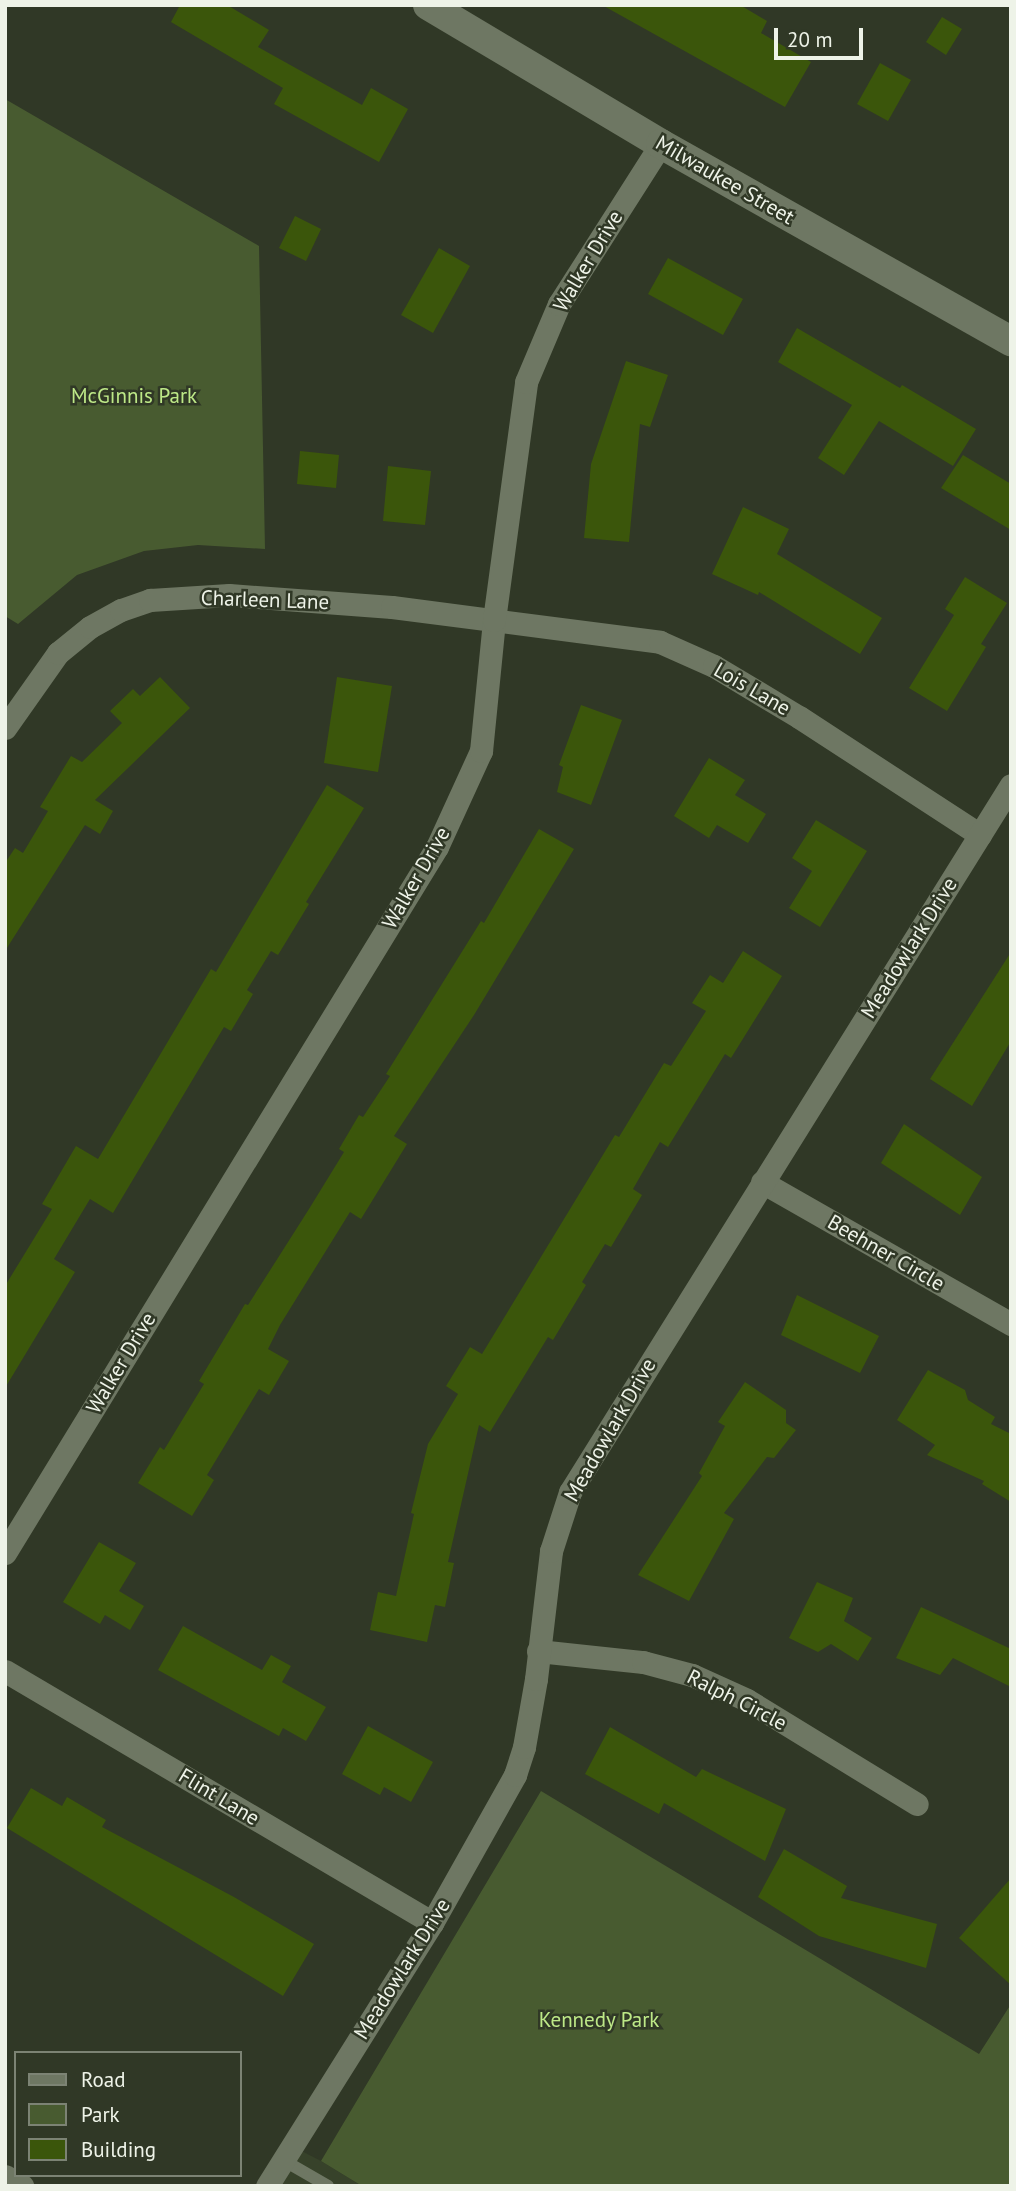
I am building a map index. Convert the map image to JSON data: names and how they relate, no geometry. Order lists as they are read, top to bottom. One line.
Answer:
{"streets":{"street":["Milwaukee Street","Walker Drive","Charleen Lane","Lois Lane","Meadowlark Drive","Beehner Circle","Ralph Circle","Flint Lane"]},"crossings":[["Milwaukee Street","Walker Drive"],["Walker Drive","Charleen Lane"],["Walker Drive","Lois Lane"],["Charleen Lane","Lois Lane"],["Lois Lane","Meadowlark Drive"],["Meadowlark Drive","Beehner Circle"],["Meadowlark Drive","Ralph Circle"],["Meadowlark Drive","Flint Lane"]],"parks":["McGinnis Park","Kennedy Park"],"legend":["Road","Park","Building"],"scale_bar":"20 m"}
